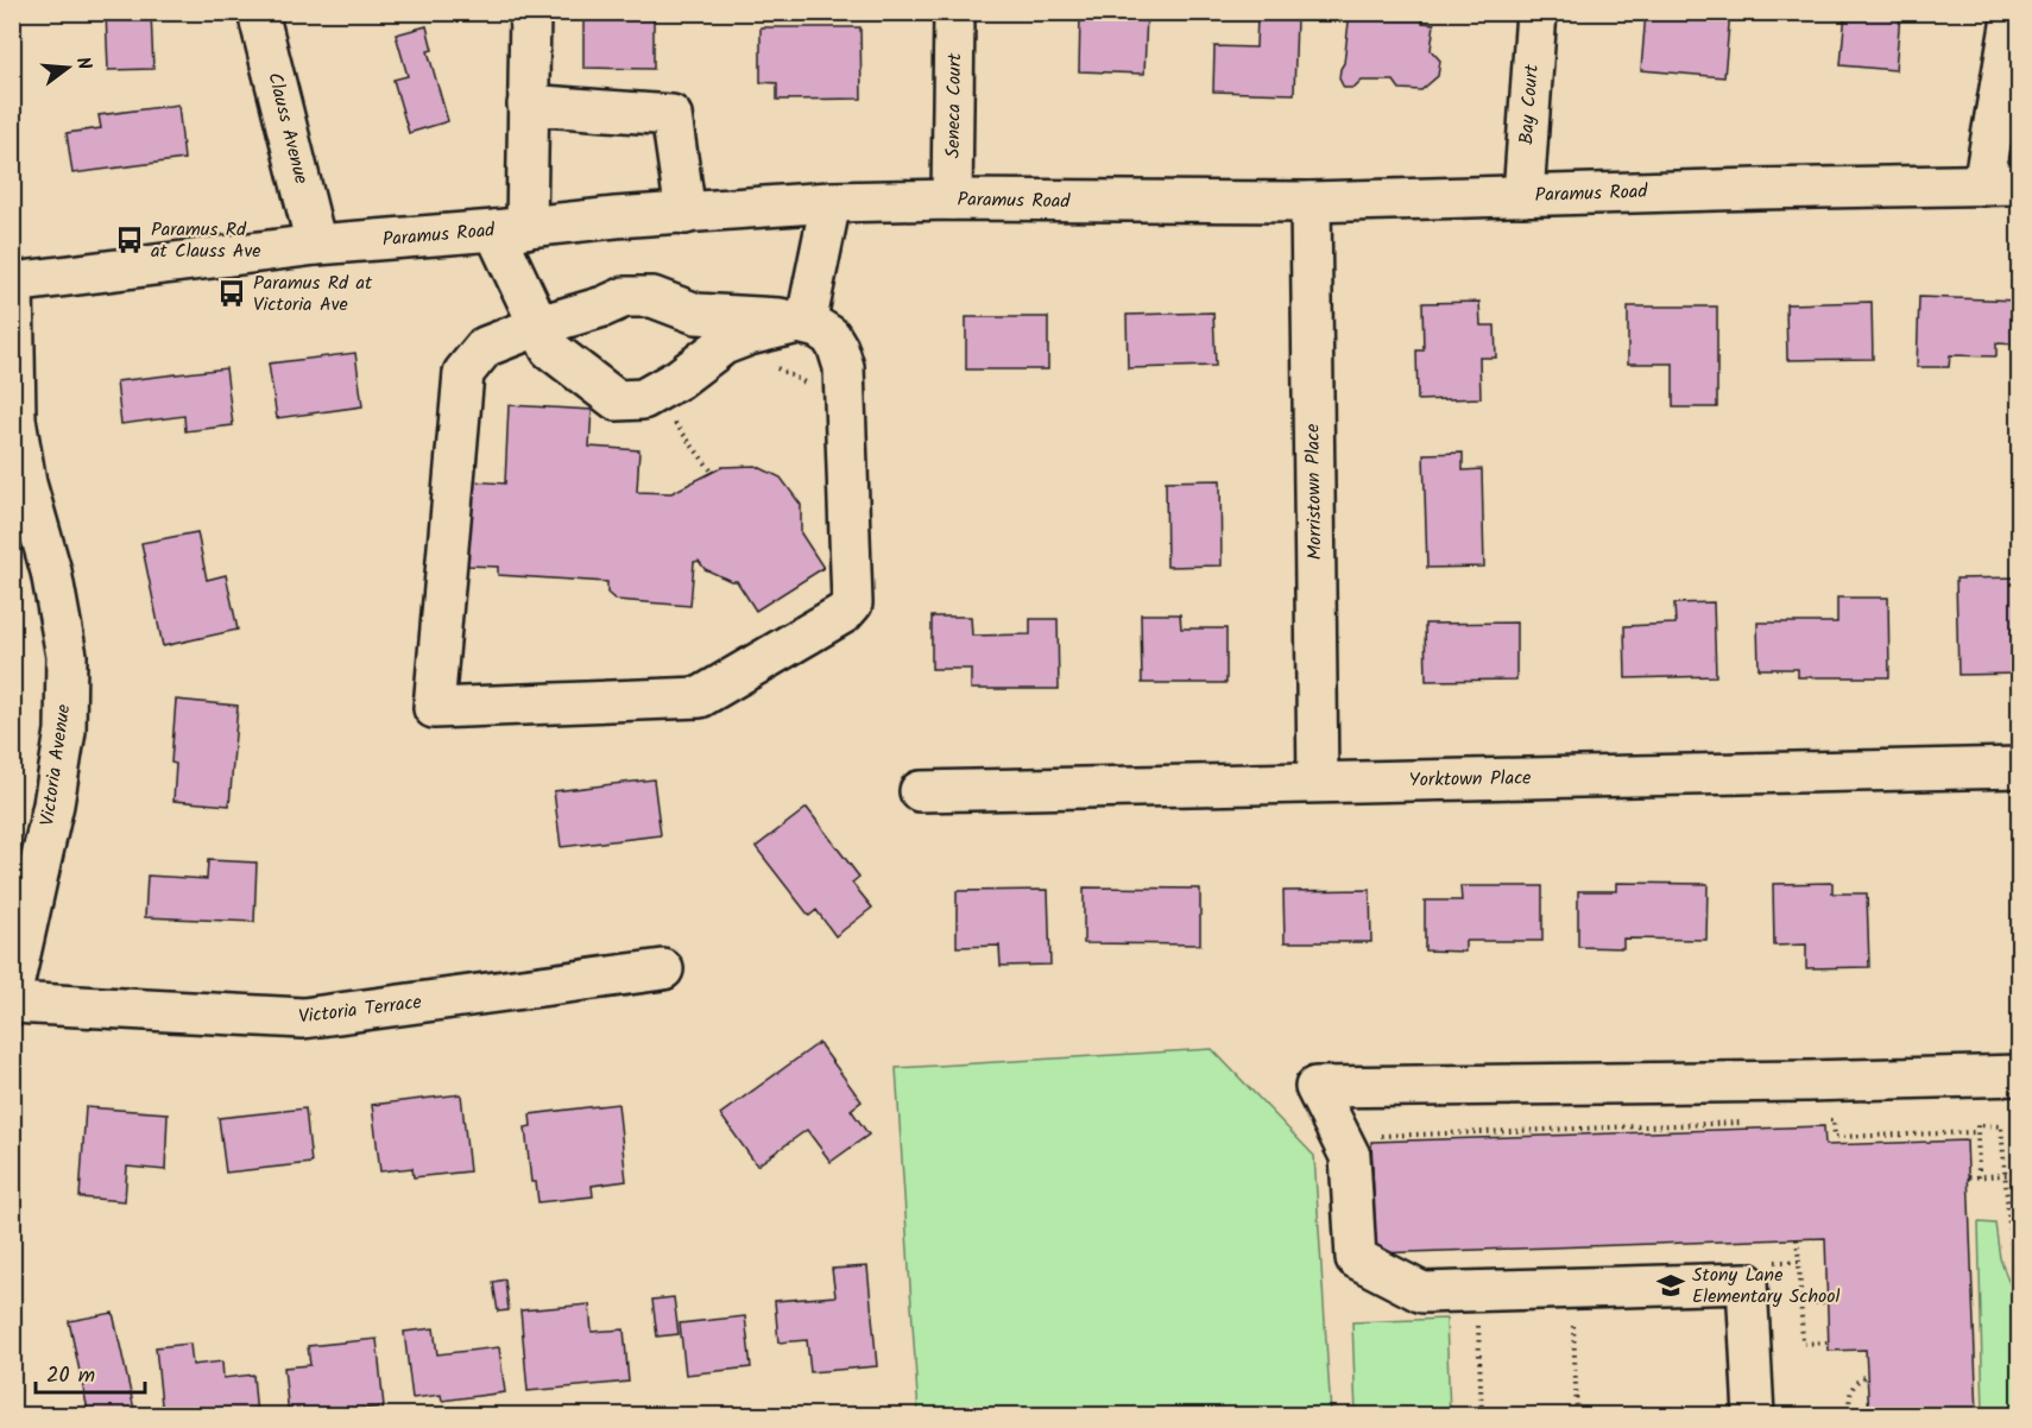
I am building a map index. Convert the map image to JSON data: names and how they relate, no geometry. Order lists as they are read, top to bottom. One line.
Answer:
{"streets":{"street":["Bay Court","Seneca Court","Clauss Avenue","Paramus Road","Morristown Place","Victoria Avenue","Yorktown Place","Victoria Terrace"]},"crossings":[["Bay Court","Paramus Road"],["Seneca Court","Paramus Road"],["Clauss Avenue","Paramus Road"],["Paramus Road","Morristown Place"],["Paramus Road","Victoria Avenue"],["Morristown Place","Yorktown Place"]],"places":{"bus stop":["Paramus Rd at Clauss Ave","Paramus Rd at Victoria Ave"],"school or university":["Stony Lane Elementary School"]},"scale_bar":"20 m","north":"right"}
